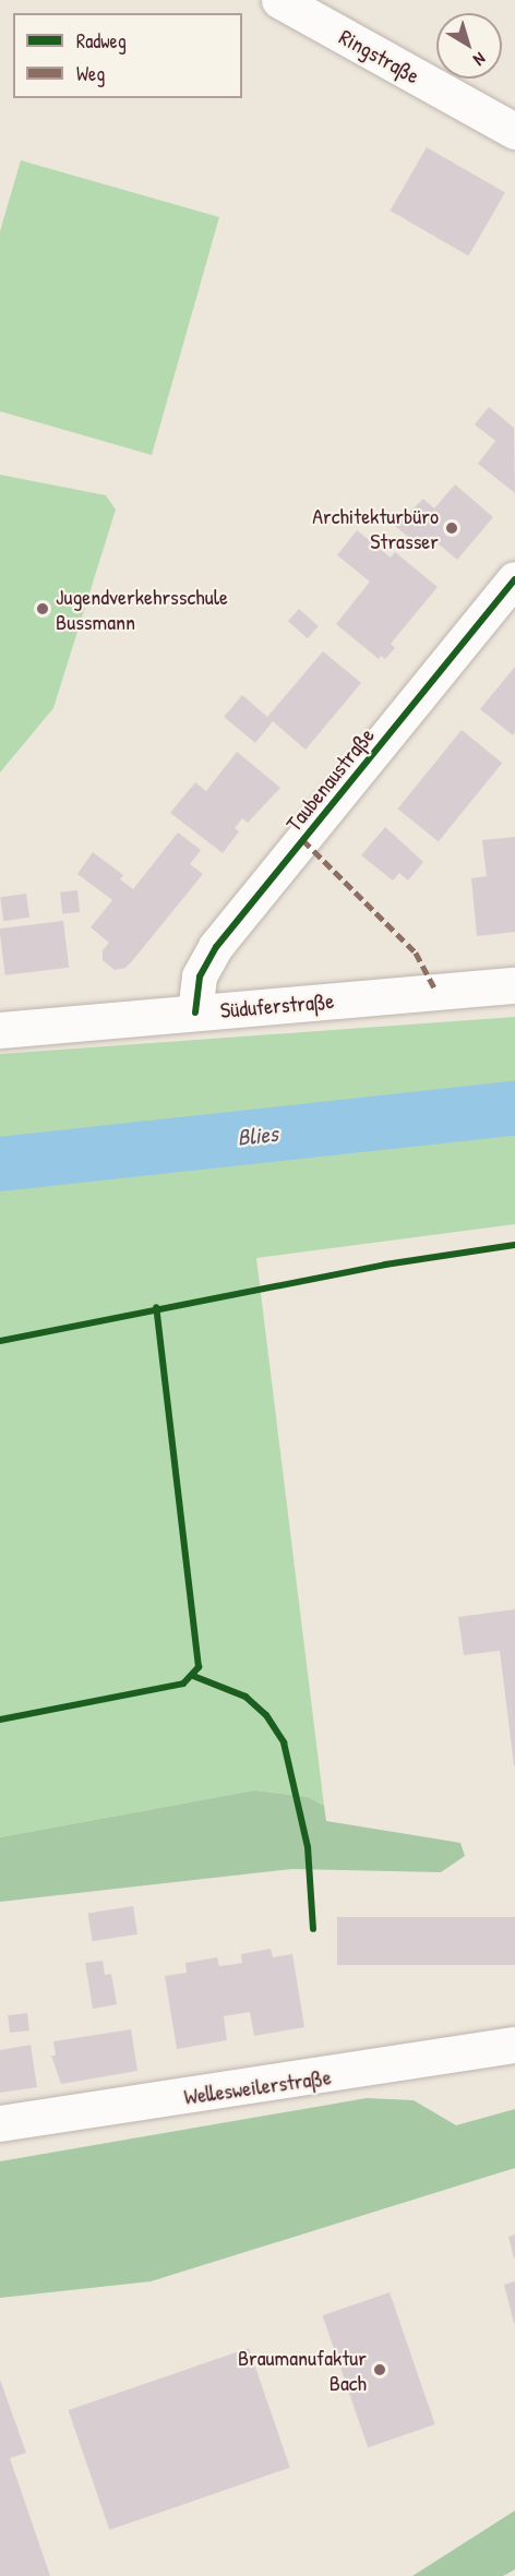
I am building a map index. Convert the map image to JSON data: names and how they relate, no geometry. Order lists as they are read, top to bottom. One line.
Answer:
{"streets":{"street":["Ringstraße","Taubenaustraße","Süduferstraße","Wellesweilerstraße"]},"crossings":[["Taubenaustraße","Süduferstraße"]],"water":["Blies"],"places":["Architekturbüro Strasser","Jugendverkehrsschule Bussmann","Braumanufaktur Bach"],"legend":["Radweg","Weg"],"north":"bottom right"}
